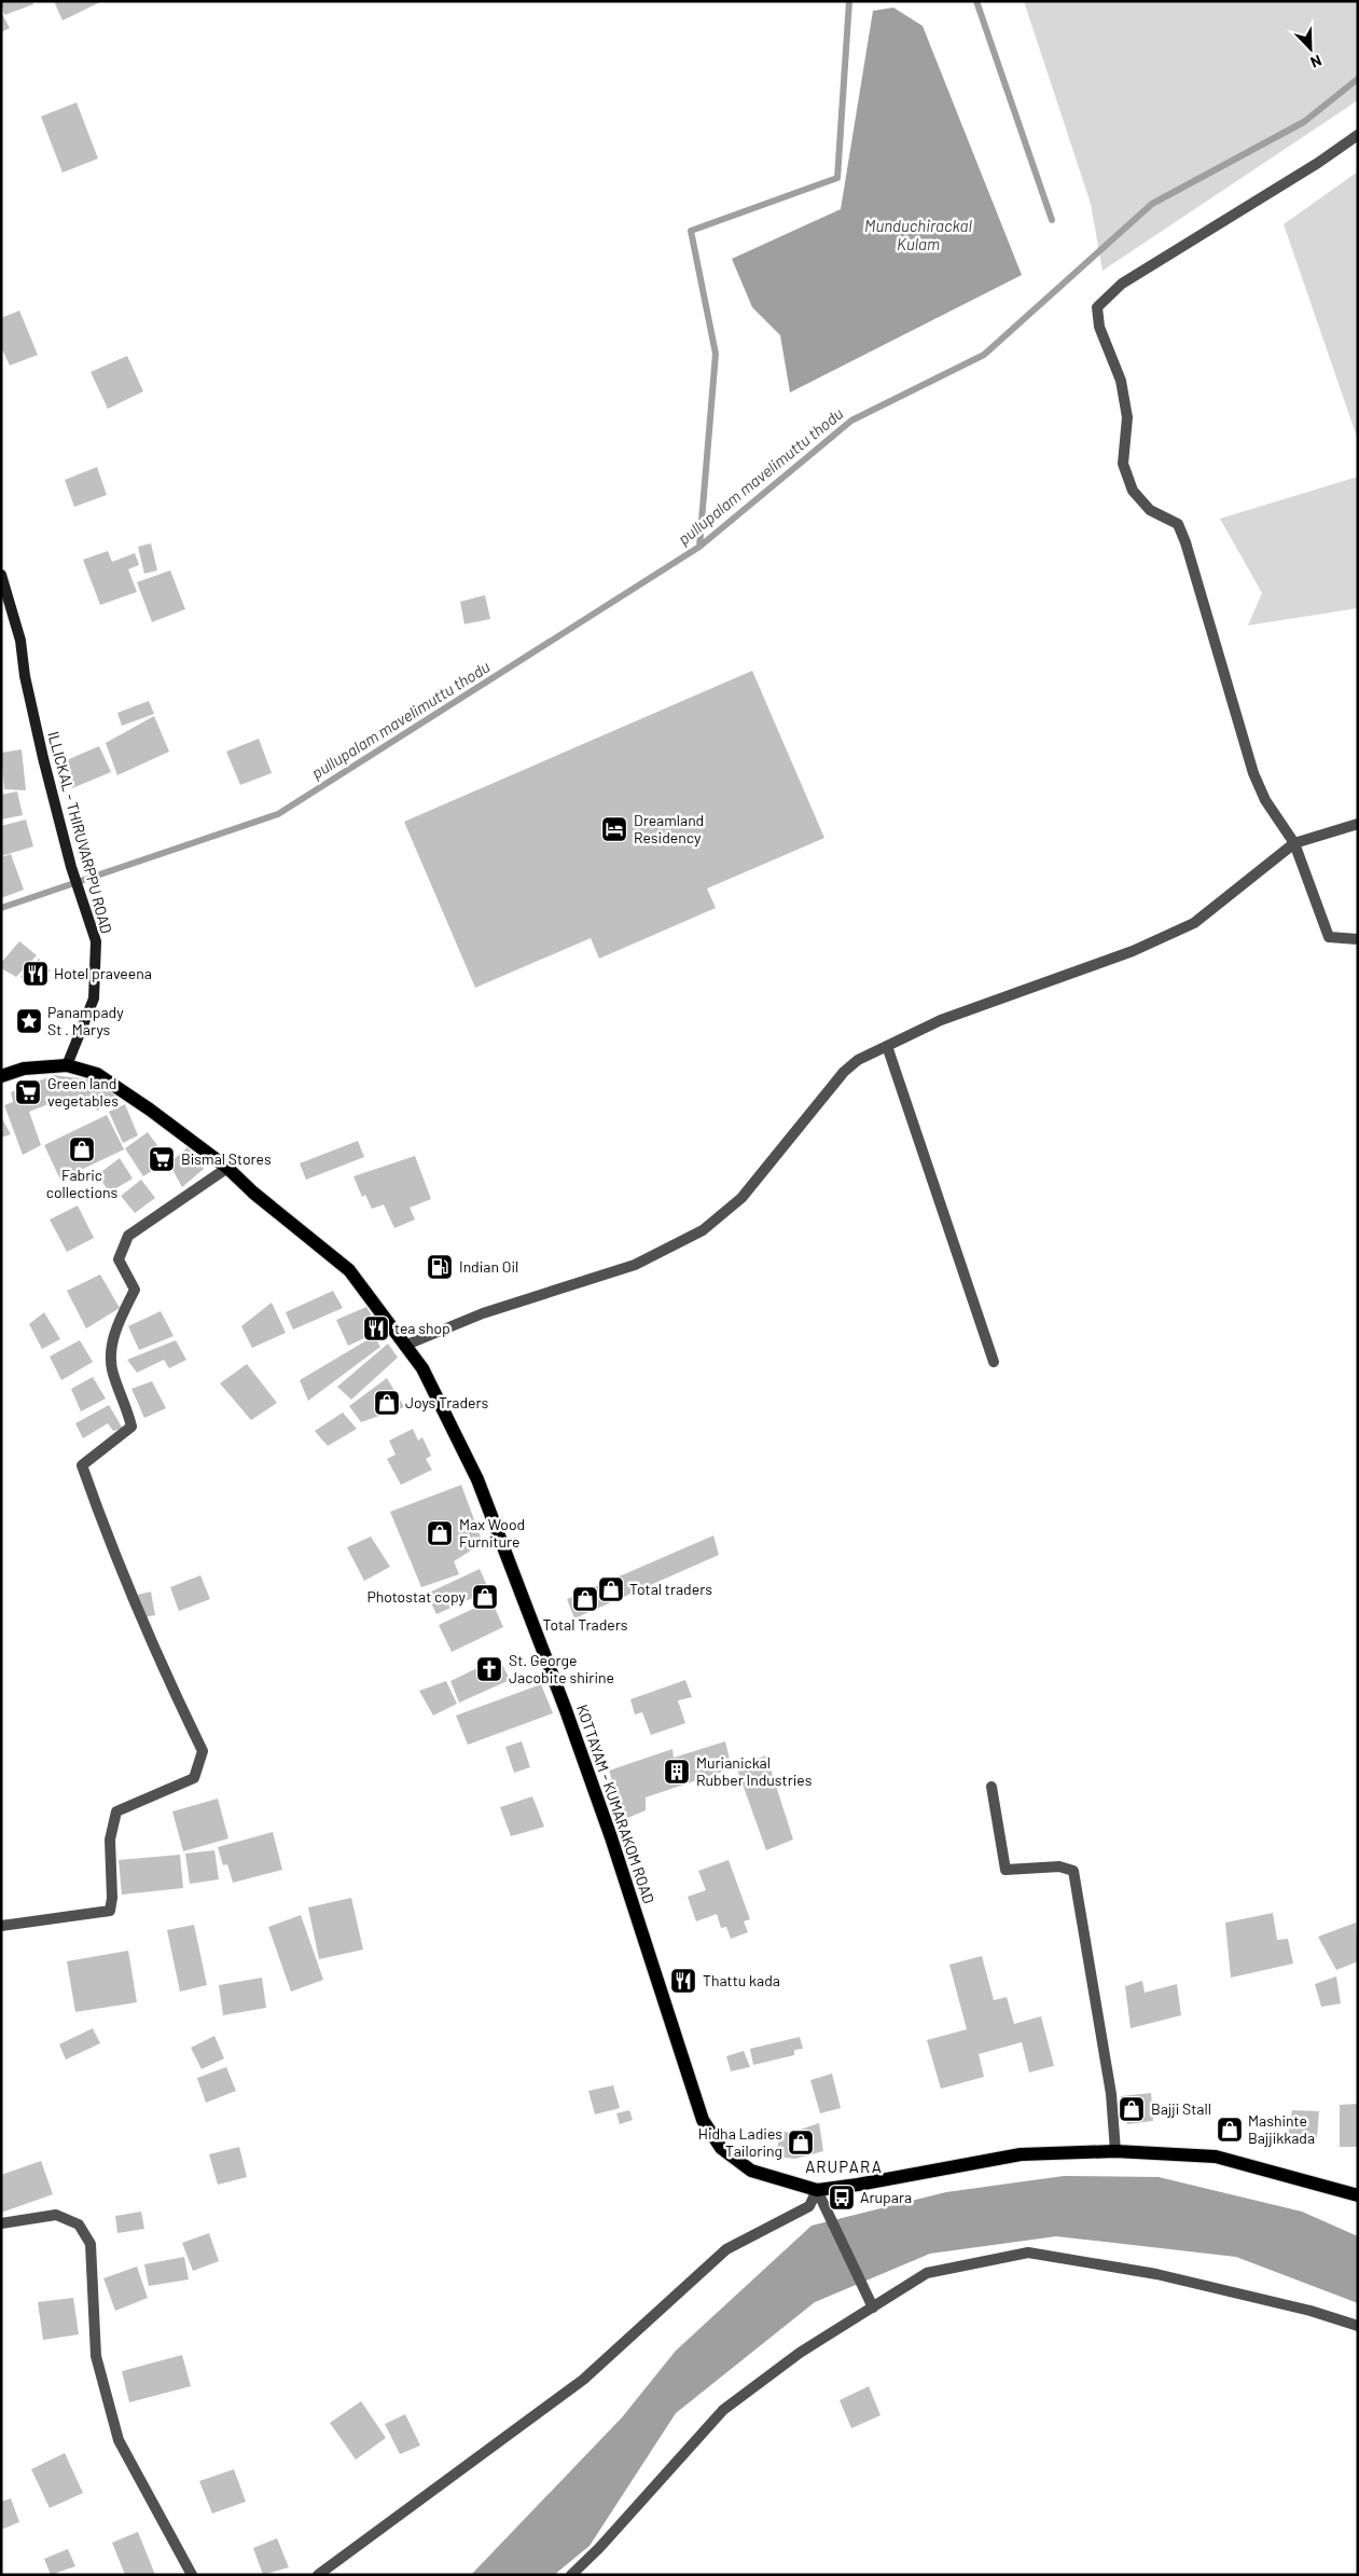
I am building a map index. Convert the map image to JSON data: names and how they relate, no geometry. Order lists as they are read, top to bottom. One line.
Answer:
{"streets":{"main road":["ILLICKAL - THIRUVARPPU ROAD","KOTTAYAM - KUMARAKOM ROAD"]},"crossings":[["ILLICKAL - THIRUVARPPU ROAD","KOTTAYAM - KUMARAKOM ROAD"]],"districts":["ARUPARA"],"water":["Munduchirackal Kulam","pullupalam mavelimuttu thodu"],"places":{"hotel":["Dreamland Residency"],"restaurant":["Hotel praveena","tea shop","Thattu kada"],"place":["Panampady St . Marys"],"supermarket":["Green land vegetables","Bismal Stores"],"shop":["Fabric collections","Joys Traders","Max Wood Furniture","Total traders","Photostat copy","Total Traders","Bajji Stall","Mashinte Bajjikkada","Hidha Ladies Tailoring"],"fuel station":["Indian Oil"],"church":["St. George Jacobite shirine"],"building":["Murianickal Rubber Industries"],"bus stop":["Arupara"]},"north":"bottom right"}
